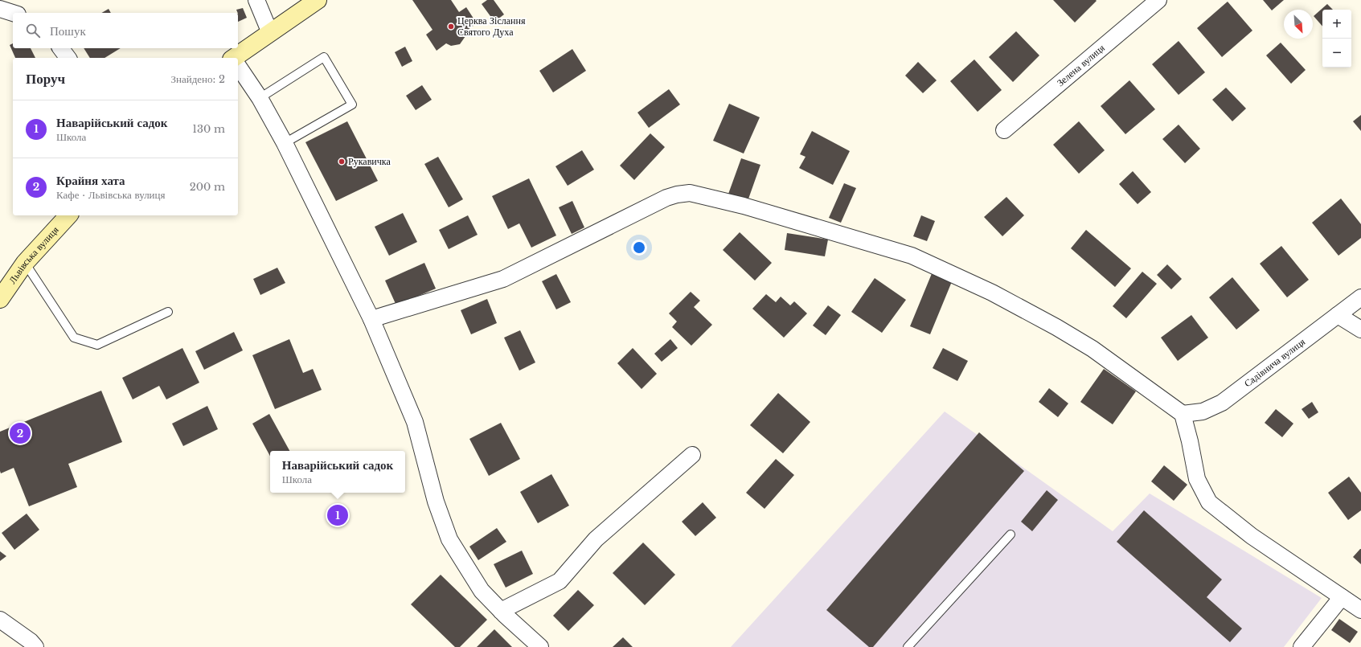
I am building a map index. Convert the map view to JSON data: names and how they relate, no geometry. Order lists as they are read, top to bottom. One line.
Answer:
{"streets":{"main road":["Львівська вулиця"],"street":["Зелена вулиця","Садівнича вулиця"]},"places":["Церква Зіслання Святого Духа","Рукавичка"],"north":"bottom right","page":{"map_buttons":["+","−"],"search":"Пошук","heading":["Поруч","Знайдено: 2"],"list":[{"mark":"1","name":"Наварійський садок","note":"Школа","value":"130 m"},{"mark":"2","name":"Крайня хата","note":"Кафе · Львівська вулиця","value":"200 m"}],"pins":["2","1"],"popup":["Наварійський садок","Школа"]}}
